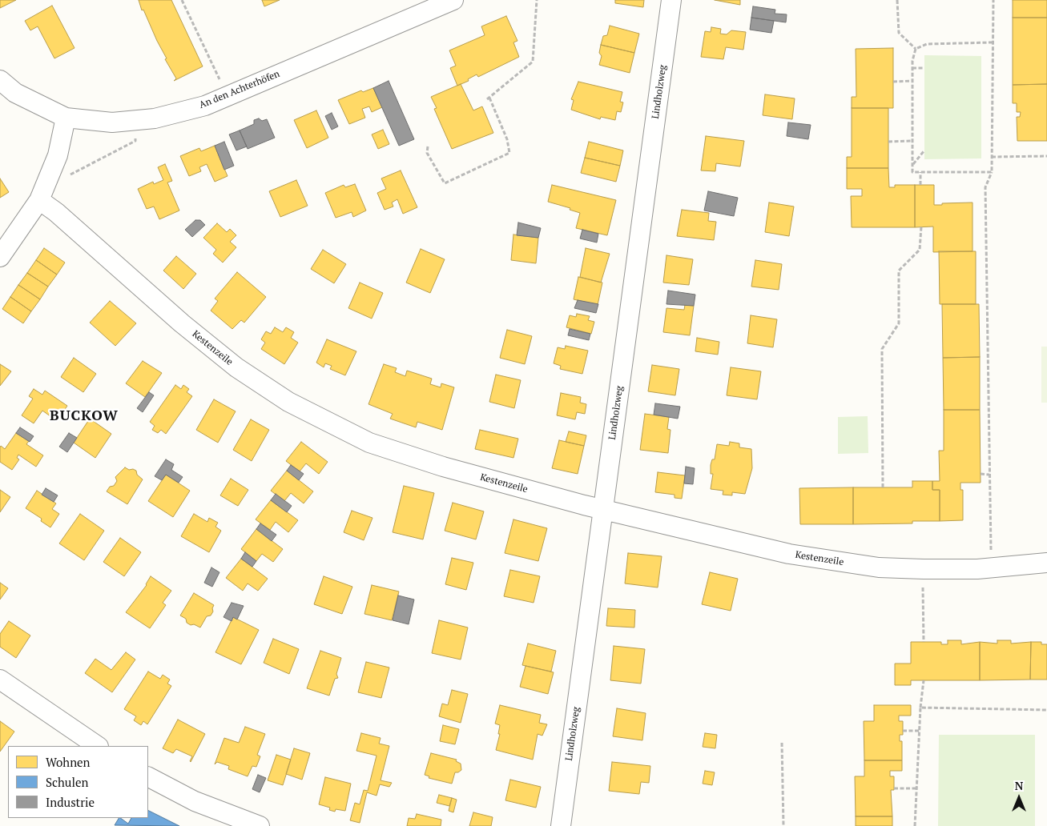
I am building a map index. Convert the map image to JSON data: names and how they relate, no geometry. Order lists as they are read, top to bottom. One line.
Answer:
{"streets":{"street":["An den Achterhöfen","Lindholzweg","Kestenzeile"]},"crossings":[["Lindholzweg","Kestenzeile"]],"districts":["BUCKOW"],"legend":["Wohnen","Schulen","Industrie"],"north":"top"}
